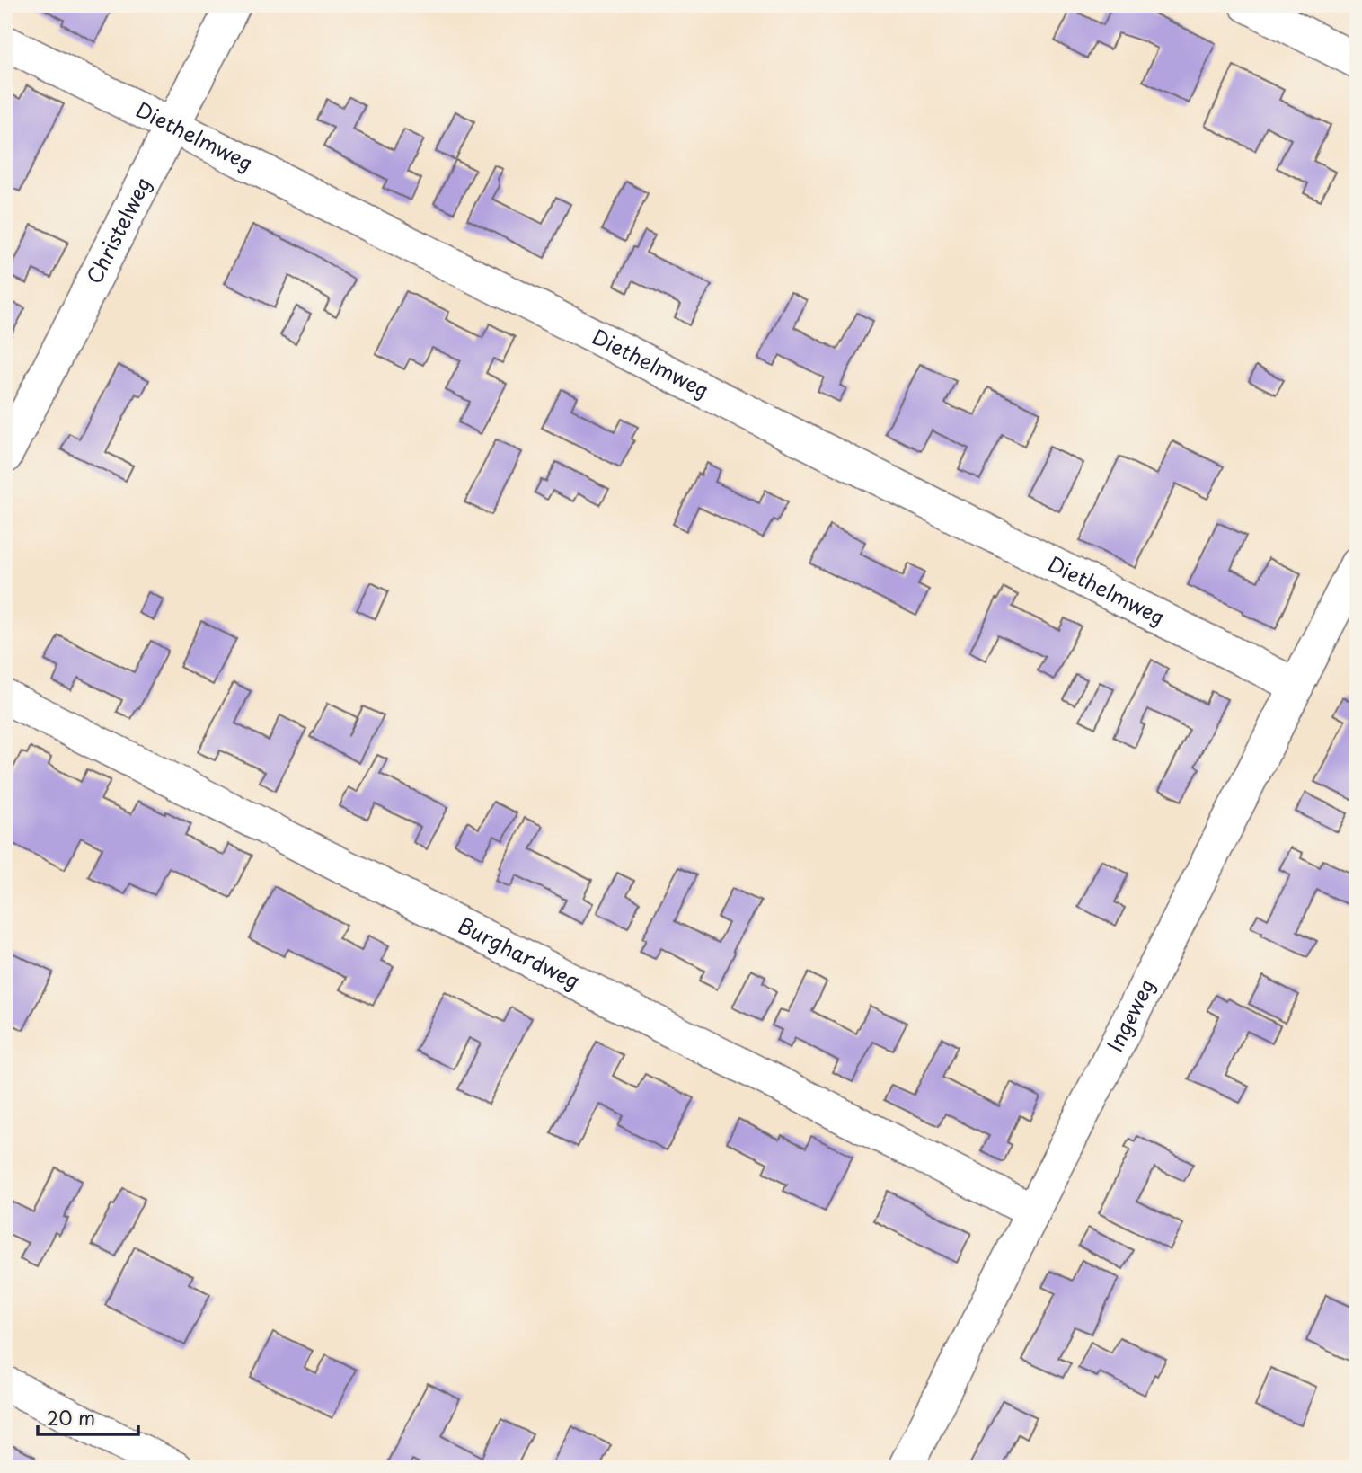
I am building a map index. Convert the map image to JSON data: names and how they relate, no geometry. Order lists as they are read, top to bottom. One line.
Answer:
{"streets":{"street":["Diethelmweg","Christelweg","Burghardweg","Ingeweg"]},"crossings":[["Diethelmweg","Christelweg"],["Diethelmweg","Ingeweg"],["Burghardweg","Ingeweg"]],"scale_bar":"20 m"}
